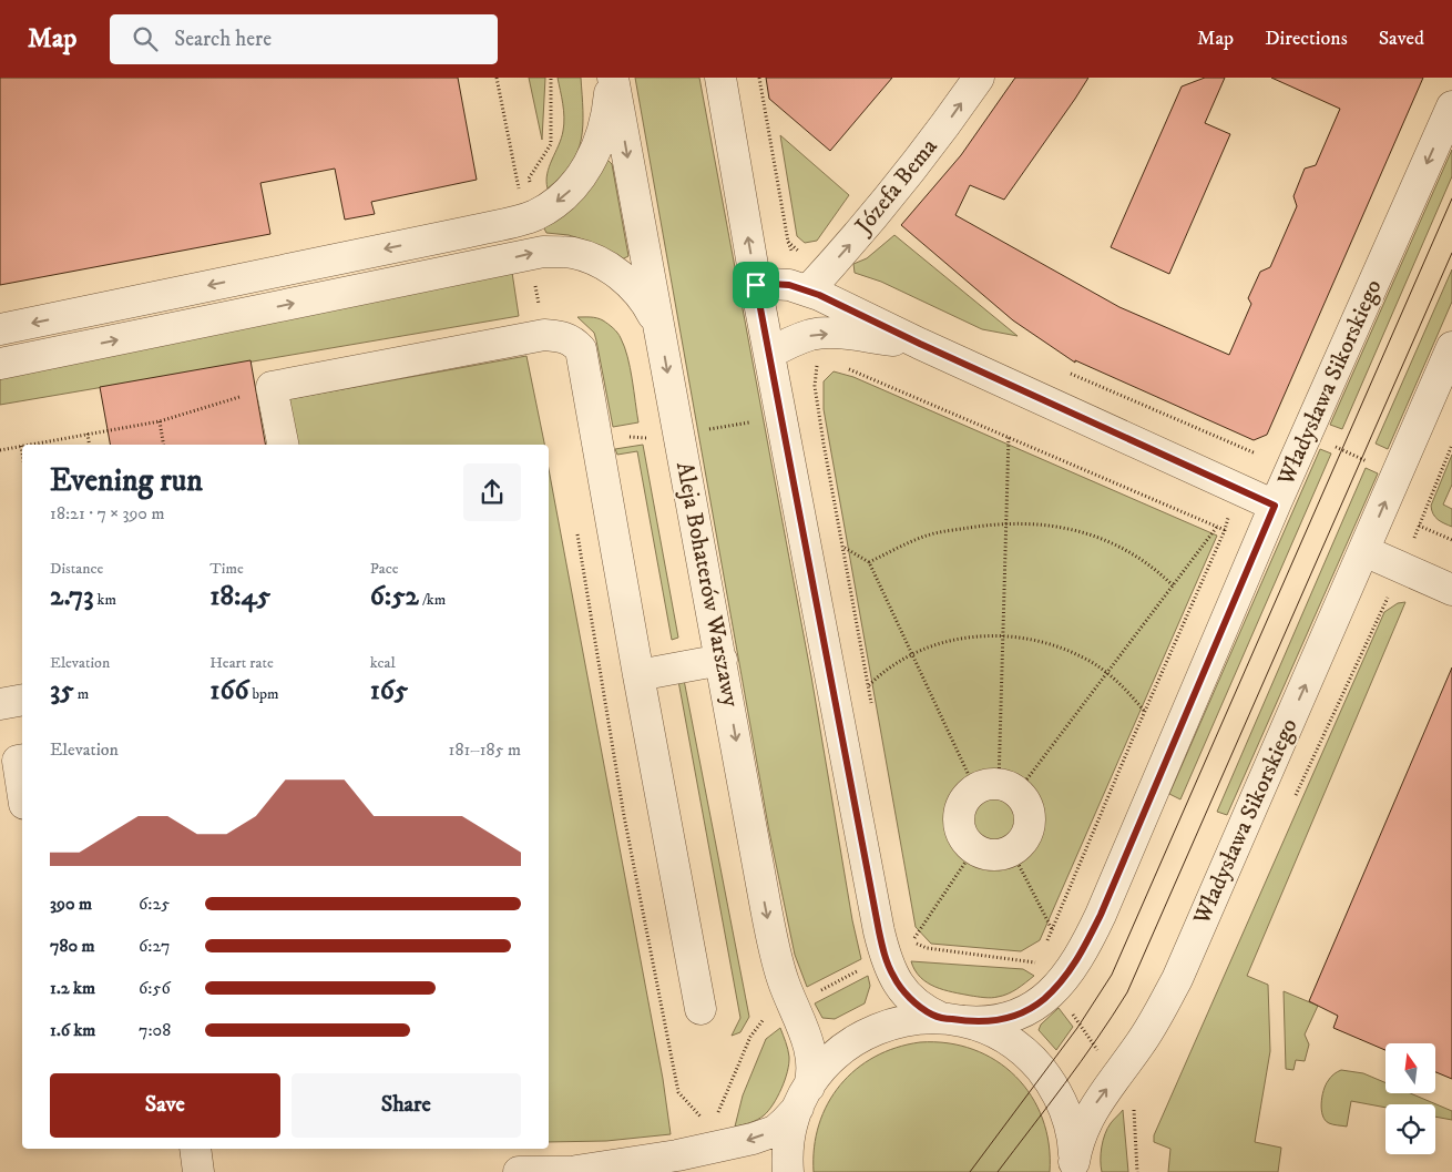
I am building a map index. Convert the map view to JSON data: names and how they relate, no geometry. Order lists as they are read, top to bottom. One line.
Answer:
{"streets":{"street":["Józefa Bema","Władysława Sikorskiego","Aleja Bohaterów Warszawy"]},"crossings":[["Władysława Sikorskiego","Aleja Bohaterów Warszawy"]],"one_way":["Józefa Bema"],"north":"top","page":{"header":"Map","search":"Search here","nav":["Map","Directions","Saved"],"heading":["Evening run","18:21 · 7 × 390 m"],"stats":[["Distance","2.73 km"],["Time","18:45"],["Pace","6:52 /km"],["Elevation","35 m"],["Heart rate","166 bpm"],["kcal","165"]],"chart":["Elevation","181–185 m"],"list":[{"name":"390 m","note":"6:25"},{"name":"780 m","note":"6:27"},{"name":"1.2 km","note":"6:56"},{"name":"1.6 km","note":"7:08"}],"buttons":["Save","Share"]}}
